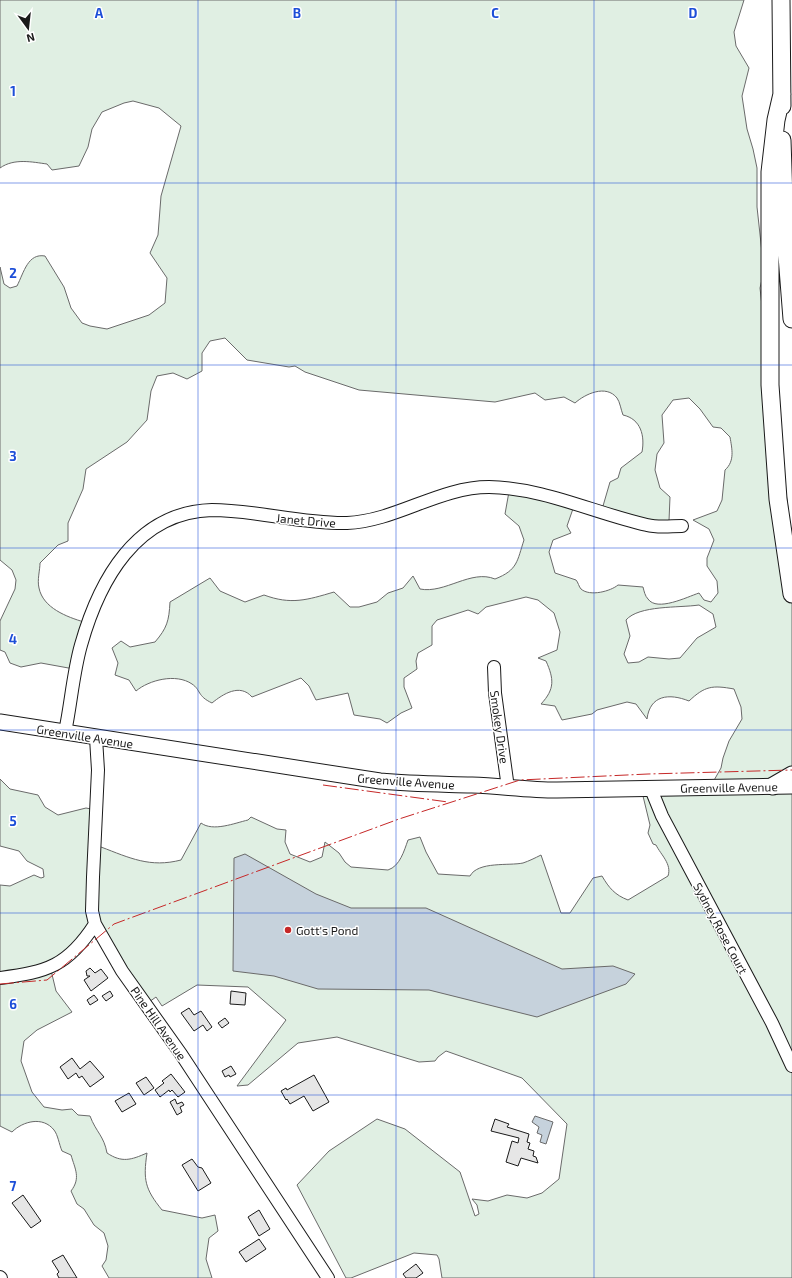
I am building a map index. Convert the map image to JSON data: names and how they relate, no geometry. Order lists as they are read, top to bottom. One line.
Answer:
{"streets":{"main road":["Greenville Avenue"],"street":["Janet Drive","Smokey Drive","Sydney Rose Court","Pine Hill Avenue"]},"crossings":[["Janet Drive","Greenville Avenue"],["Smokey Drive","Greenville Avenue"],["Greenville Avenue","Sydney Rose Court"],["Greenville Avenue","Pine Hill Avenue"]],"places":["Gott's Pond"],"north":"bottom","grid":{"columns":["A","B","C","D"],"rows":["1","2","3","4","5","6","7"]}}
